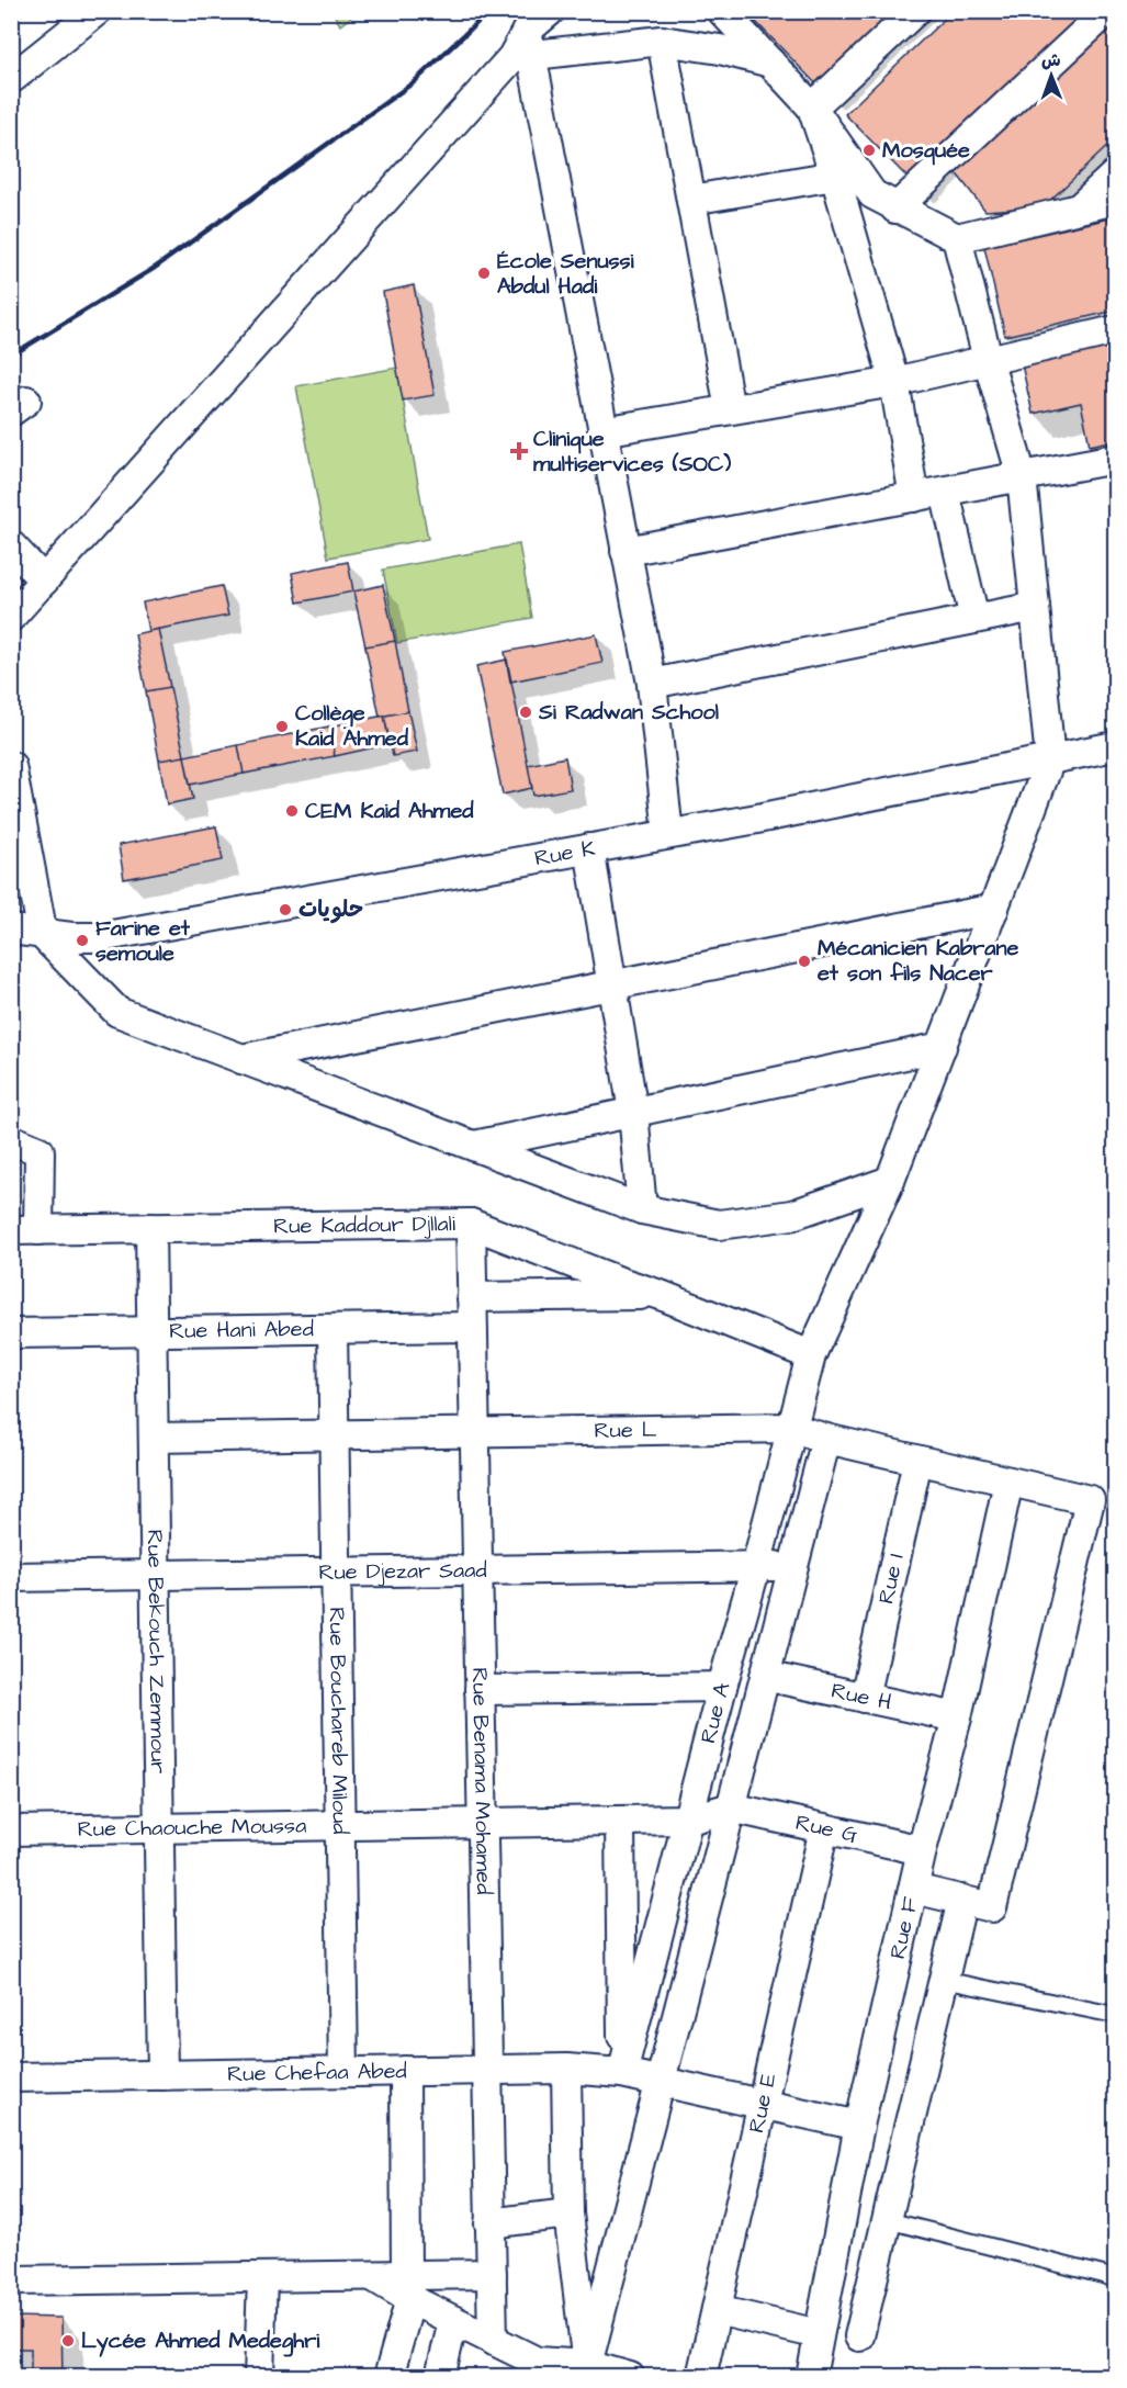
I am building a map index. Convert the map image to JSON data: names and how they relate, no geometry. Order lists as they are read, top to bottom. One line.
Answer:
{"streets":{"street":["Rue K","Rue Kaddour Djllali","Rue Hani Abed","Rue L","Rue Djezar Saad","Rue I","Rue Bekouch Zemmour","Rue H","Rue A","Rue Bouchareb Miloud","Rue Benama Mohamed","Rue Chaouche Moussa","Rue G","Rue F","Rue Chefaa Abed","Rue E"]},"crossings":[["Rue K","Rue A"],["Rue Kaddour Djllali","Rue Bekouch Zemmour"],["Rue Kaddour Djllali","Rue A"],["Rue Kaddour Djllali","Rue Benama Mohamed"],["Rue Hani Abed","Rue Bekouch Zemmour"],["Rue Hani Abed","Rue Bouchareb Miloud"],["Rue Hani Abed","Rue Benama Mohamed"],["Rue L","Rue I"],["Rue L","Rue Bekouch Zemmour"],["Rue L","Rue A"],["Rue L","Rue Bouchareb Miloud"],["Rue L","Rue Benama Mohamed"],["Rue L","Rue F"],["Rue Djezar Saad","Rue Bekouch Zemmour"],["Rue Djezar Saad","Rue A"],["Rue Djezar Saad","Rue Bouchareb Miloud"],["Rue Djezar Saad","Rue Benama Mohamed"],["Rue I","Rue H"],["Rue Bekouch Zemmour","Rue Chaouche Moussa"],["Rue Bekouch Zemmour","Rue Chefaa Abed"],["Rue H","Rue A"],["Rue H","Rue Benama Mohamed"],["Rue H","Rue F"],["Rue A","Rue Chaouche Moussa"],["Rue A","Rue Chefaa Abed"],["Rue Bouchareb Miloud","Rue Chaouche Moussa"],["Rue Bouchareb Miloud","Rue Chefaa Abed"],["Rue Benama Mohamed","Rue Chaouche Moussa"],["Rue Benama Mohamed","Rue Chefaa Abed"],["Rue Chaouche Moussa","Rue G"],["Rue G","Rue F"],["Rue G","Rue E"],["Rue F","Rue Chefaa Abed"],["Rue Chefaa Abed","Rue E"]],"places":{"other":["Mosquée","École Senussi Abdul Hadi","Si Radwan School","Collège Kaid Ahmed","CEM Kaid Ahmed","حلويات","Farine et semoule","Mécanicien Kabrane et son fils Nacer","Lycée Ahmed Medeghri"],"health":["Clinique multiservices (SOC)"]},"north":"top"}
